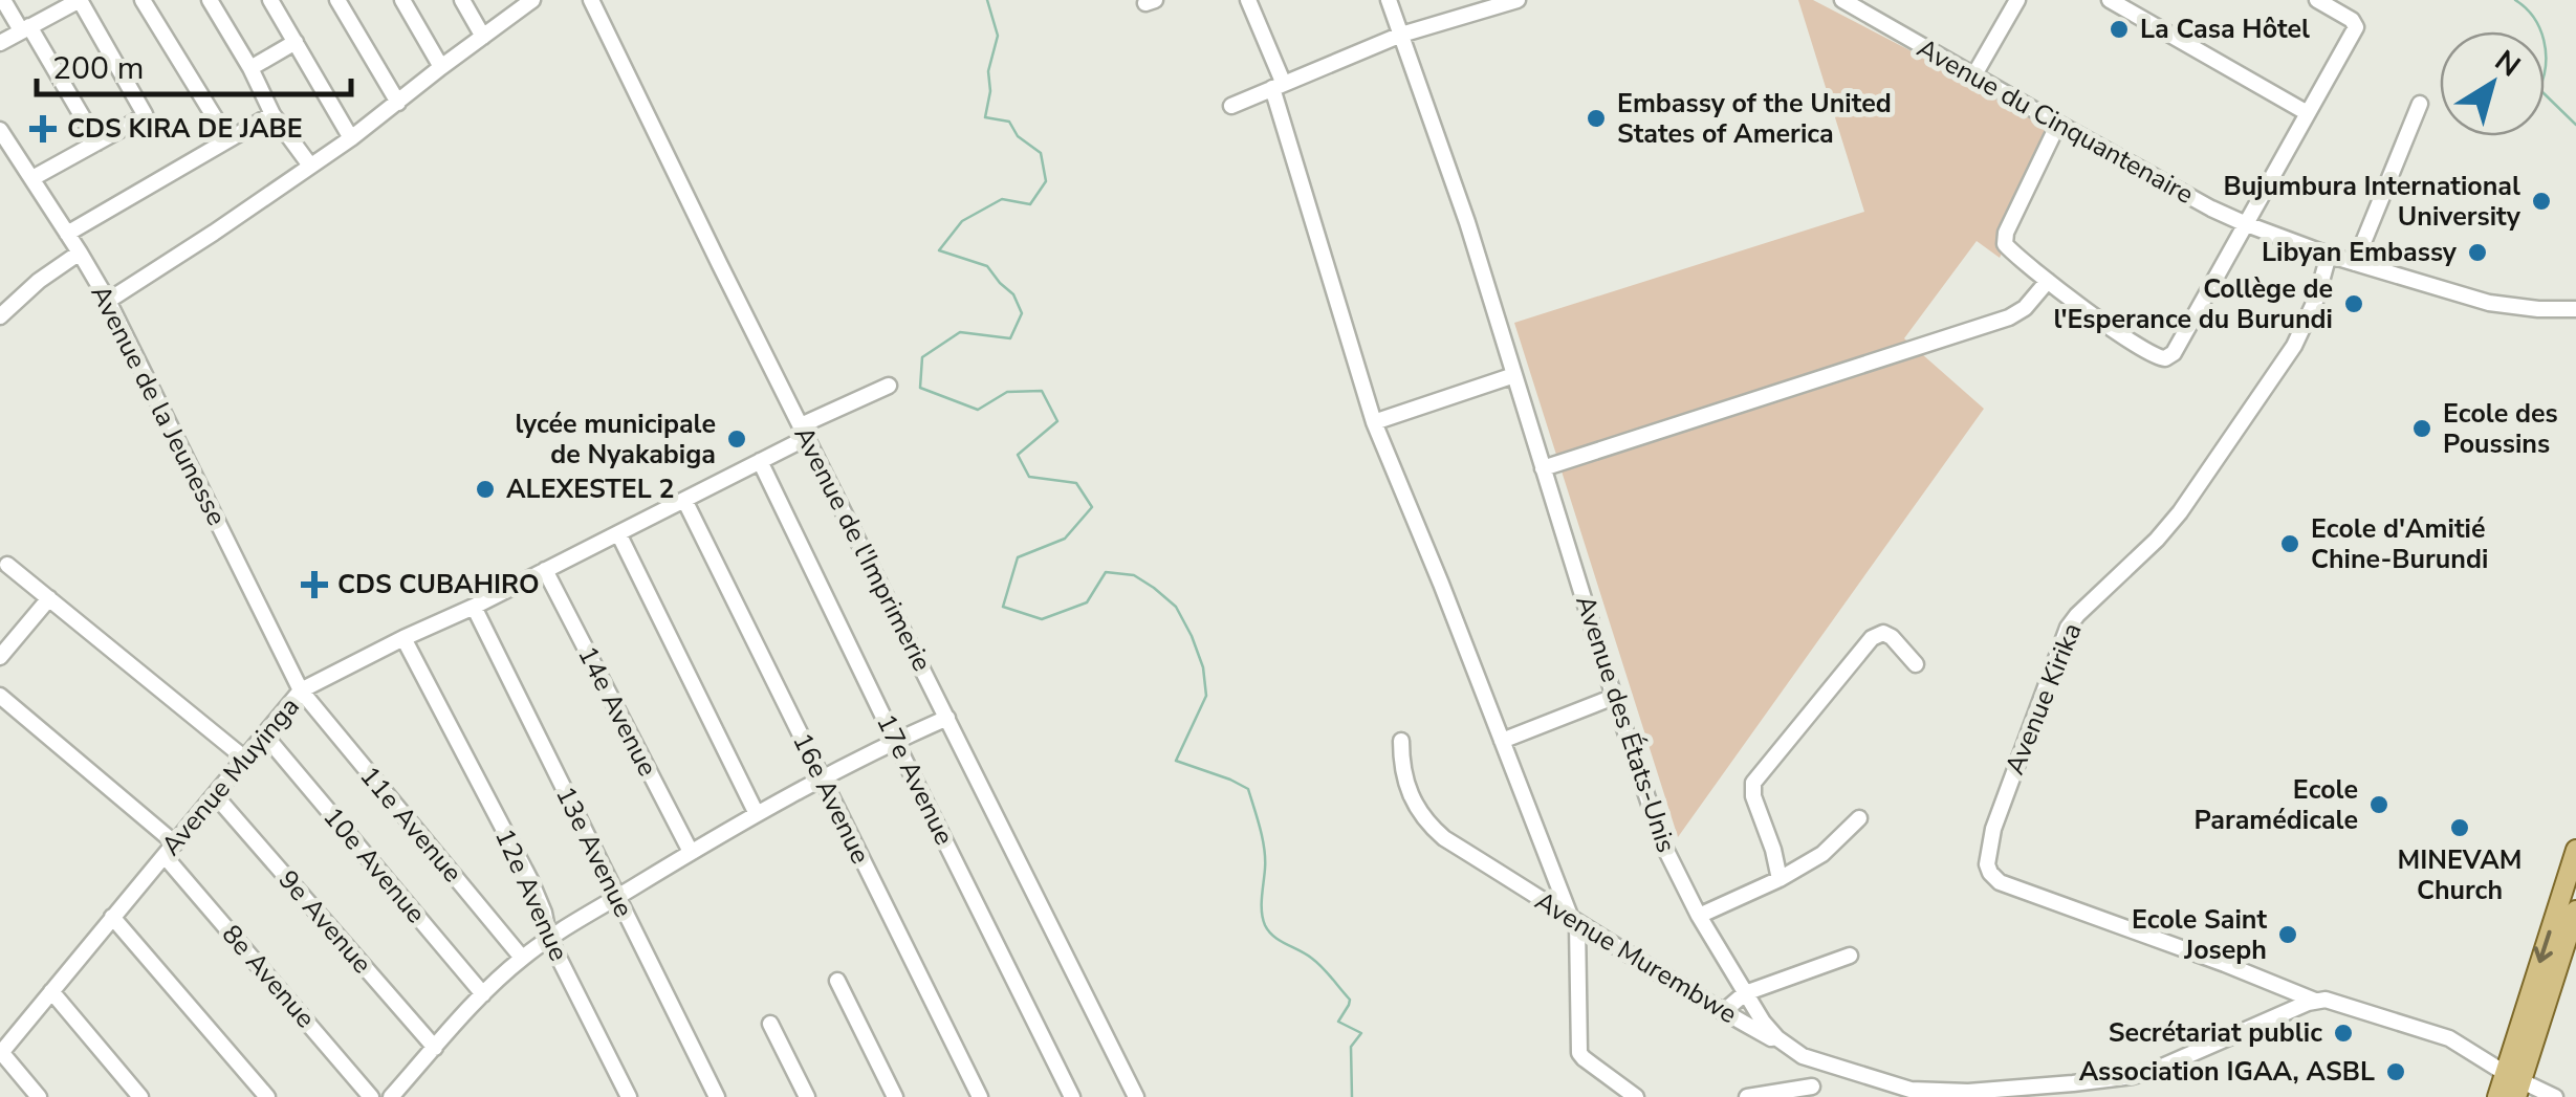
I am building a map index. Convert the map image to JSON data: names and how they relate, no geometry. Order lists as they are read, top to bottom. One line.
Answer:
{"streets":{"street":["Avenue du Cinquantenaire","Avenue de la Jeunesse","Avenue de l'Imprimerie","Avenue Kirika","14e Avenue","Avenue des États-Unis","Avenue Muyinga","17e Avenue","16e Avenue","11e Avenue","13e Avenue","10e Avenue","12e Avenue","9e Avenue","Avenue Murembwe","8e Avenue"]},"crossings":[["Avenue du Cinquantenaire","Avenue Kirika"],["Avenue de la Jeunesse","Avenue Muyinga"],["Avenue de la Jeunesse","11e Avenue"],["Avenue de l'Imprimerie","Avenue Muyinga"],["Avenue Kirika","Avenue des États-Unis"],["14e Avenue","Avenue Muyinga"],["Avenue des États-Unis","Avenue Murembwe"],["Avenue Muyinga","17e Avenue"],["Avenue Muyinga","16e Avenue"],["Avenue Muyinga","11e Avenue"],["Avenue Muyinga","13e Avenue"],["Avenue Muyinga","10e Avenue"],["Avenue Muyinga","12e Avenue"],["Avenue Muyinga","9e Avenue"],["Avenue Muyinga","8e Avenue"]],"places":{"other":["La Casa Hôtel","Embassy of the United States of America","Bujumbura International University","Libyan Embassy","Collège de l'Esperance du Burundi","Ecole des Poussins","lycée municipale de Nyakabiga","ALEXESTEL 2","Ecole d'Amitié Chine-Burundi","Ecole Paramédicale","MINEVAM Church","Ecole Saint Joseph","Secrétariat public","Association IGAA, ASBL"],"health":["CDS KIRA DE JABE","CDS CUBAHIRO"]},"scale_bar":"200 m","north":"top right"}
